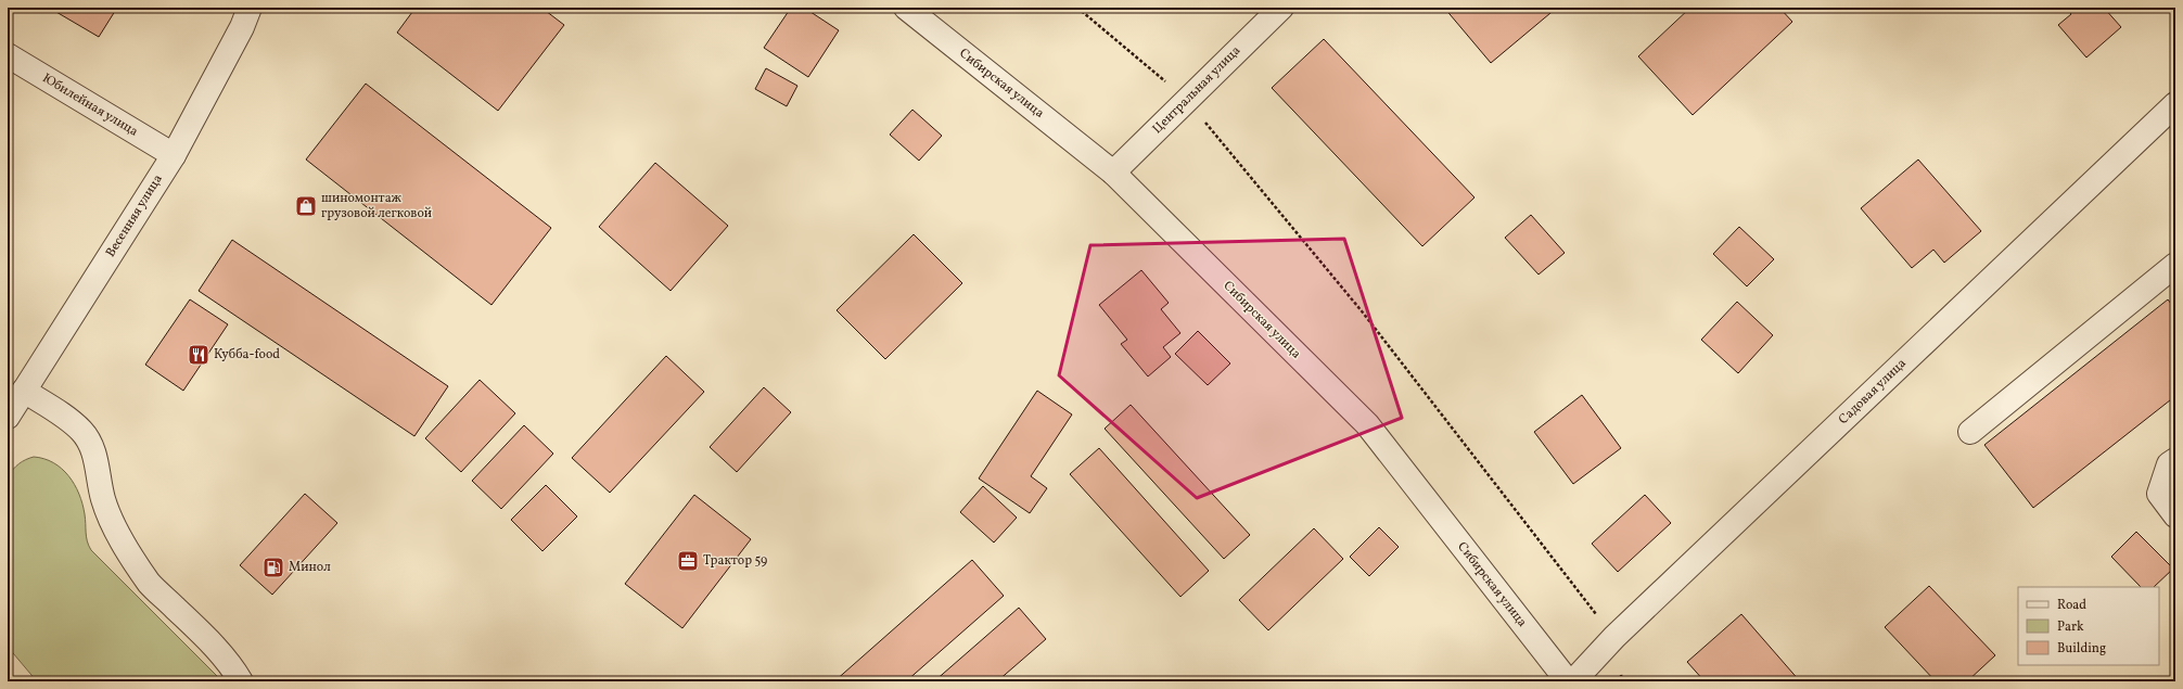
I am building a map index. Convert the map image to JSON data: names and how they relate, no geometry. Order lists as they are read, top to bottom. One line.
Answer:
{"streets":{"street":["Сибирская улица","Центральная улица","Юбилейная улица","Весенняя улица","Садовая улица"]},"crossings":[["Сибирская улица","Центральная улица"],["Юбилейная улица","Весенняя улица"]],"places":{"shop":["шиномонтаж грузовой легковой"],"restaurant":["Кубба-food"],"office":["Трактор 59"],"fuel station":["Минол"]},"legend":["Road","Park","Building"]}
